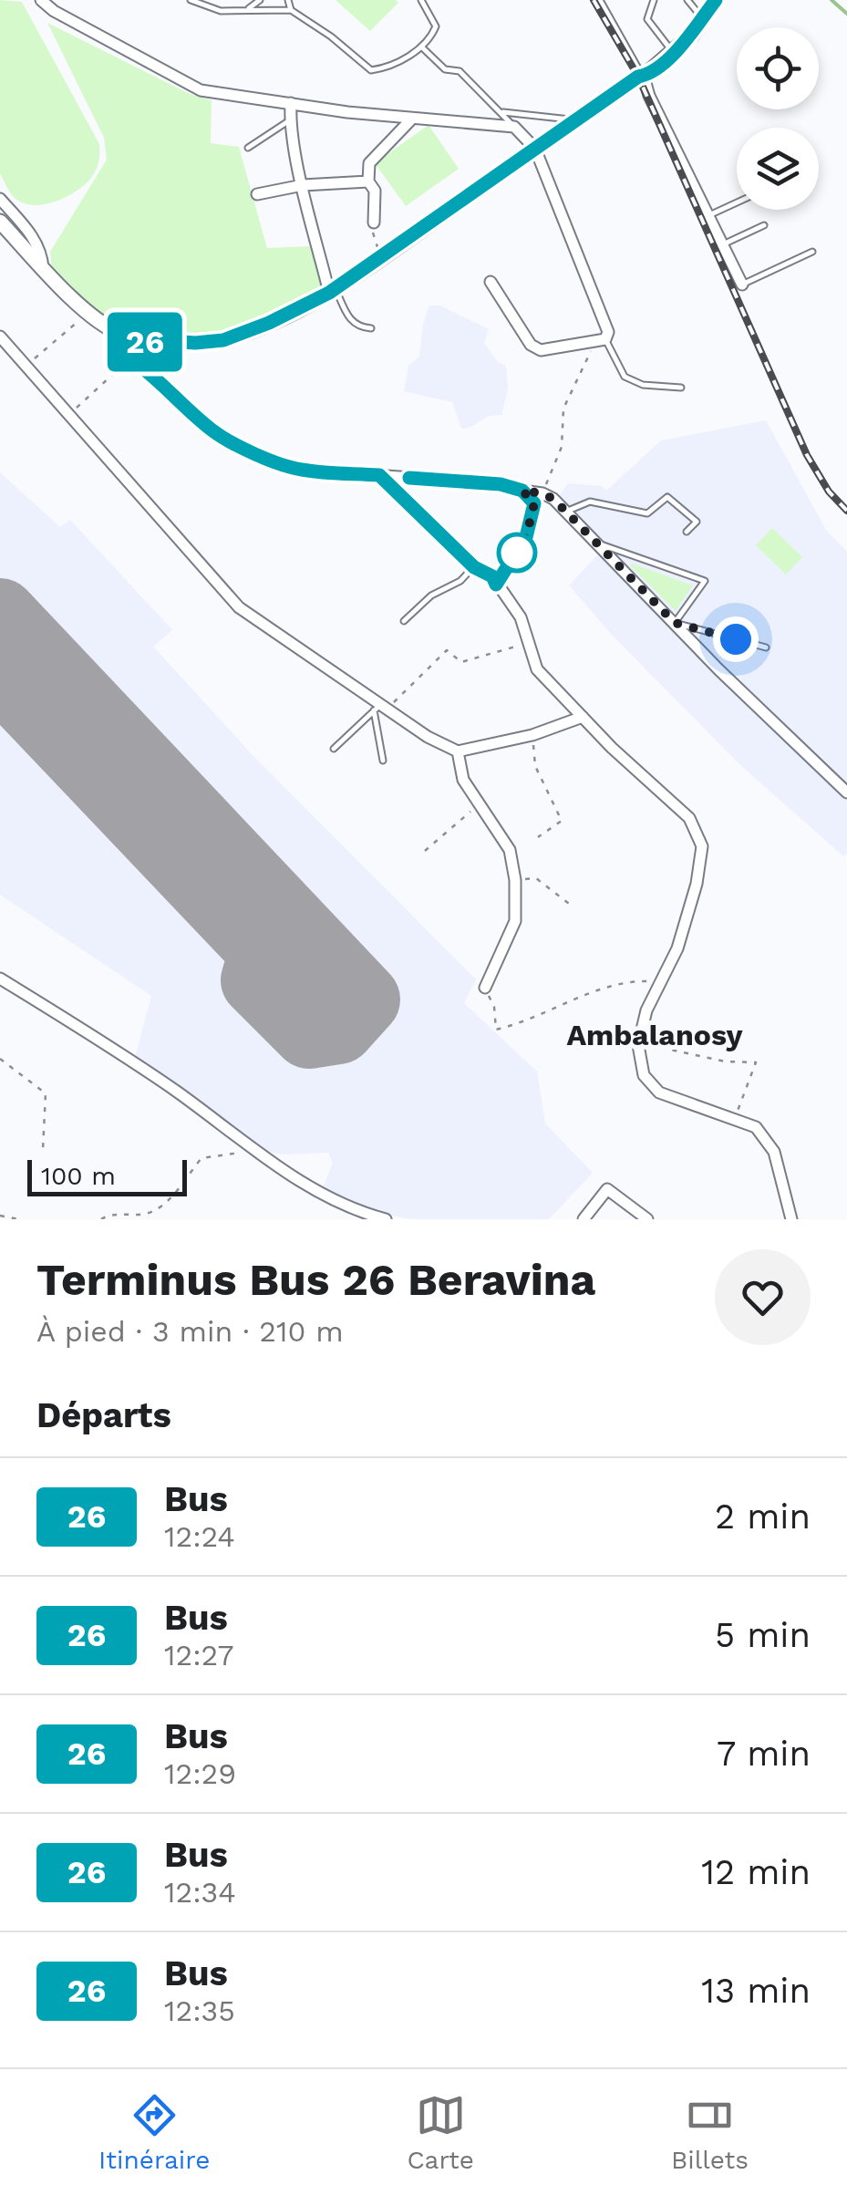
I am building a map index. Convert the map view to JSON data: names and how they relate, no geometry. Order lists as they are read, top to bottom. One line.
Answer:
{"districts":["Ambalanosy"],"lines":["bus line 26"],"scale_bar":"100 m","page":{"on_map":"26","scale":"100 m","heading":[["Terminus Bus 26 Beravina","À pied · 3 min · 210 m"],"Départs"],"list":[{"mark":"26","name":"Bus","note":"12:24","value":"2 min"},{"mark":"26","name":"Bus","note":"12:27","value":"5 min"},{"mark":"26","name":"Bus","note":"12:29","value":"7 min"},{"mark":"26","name":"Bus","note":"12:34","value":"12 min"},{"mark":"26","name":"Bus","note":"12:35","value":"13 min"}],"tabs":["Itinéraire","Carte","Billets"]}}
